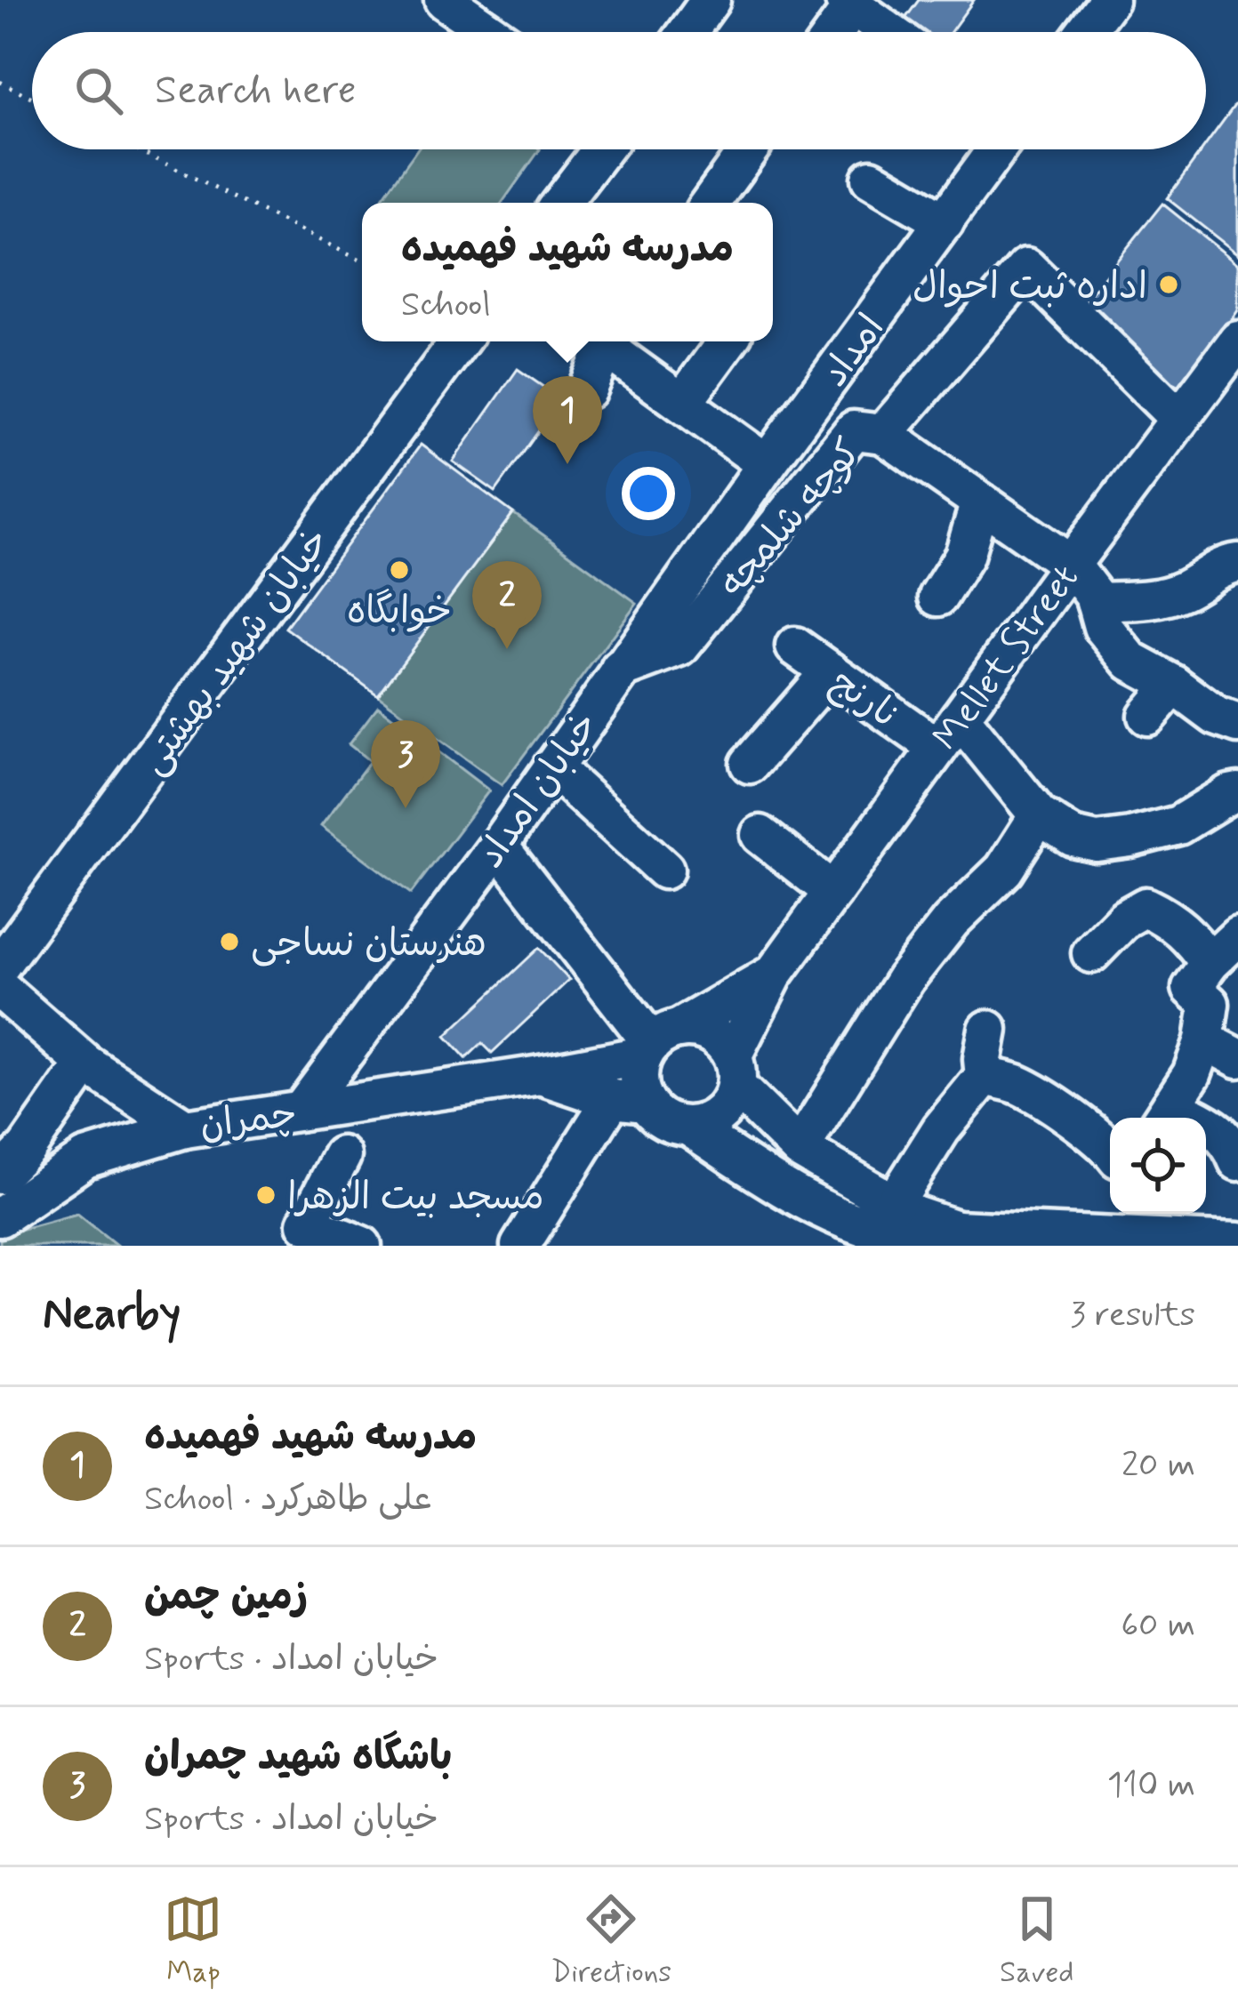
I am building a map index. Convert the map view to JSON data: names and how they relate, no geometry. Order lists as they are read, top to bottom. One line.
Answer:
{"streets":{"street":["امداد","کوچه شلمچه","خیابان شهید بهشتی","Mellet Street","نارنج","خیابان امداد","چمران"]},"crossings":[["امداد","خیابان امداد"],["کوچه شلمچه","Mellet Street"],["کوچه شلمچه","خیابان امداد"],["Mellet Street","نارنج"],["خیابان امداد","چمران"]],"places":["اداره ثبت احوال","خوابگاه","هنرستان نساجی","مسجد بیت الزهرا"],"page":{"search":"Search here","popup":["مدرسه شهید فهمیده","School"],"pins":["1","2","3"],"heading":["Nearby","3 results"],"list":[{"mark":"1","name":"مدرسه شهید فهمیده","note":"School · علی طاهرکرد","value":"20 m"},{"mark":"2","name":"زمین چمن","note":"Sports · خیابان امداد","value":"60 m"},{"mark":"3","name":"باشگاه شهید چمران","note":"Sports · خیابان امداد","value":"110 m"}],"nav":["Map","Directions","Saved"]}}
